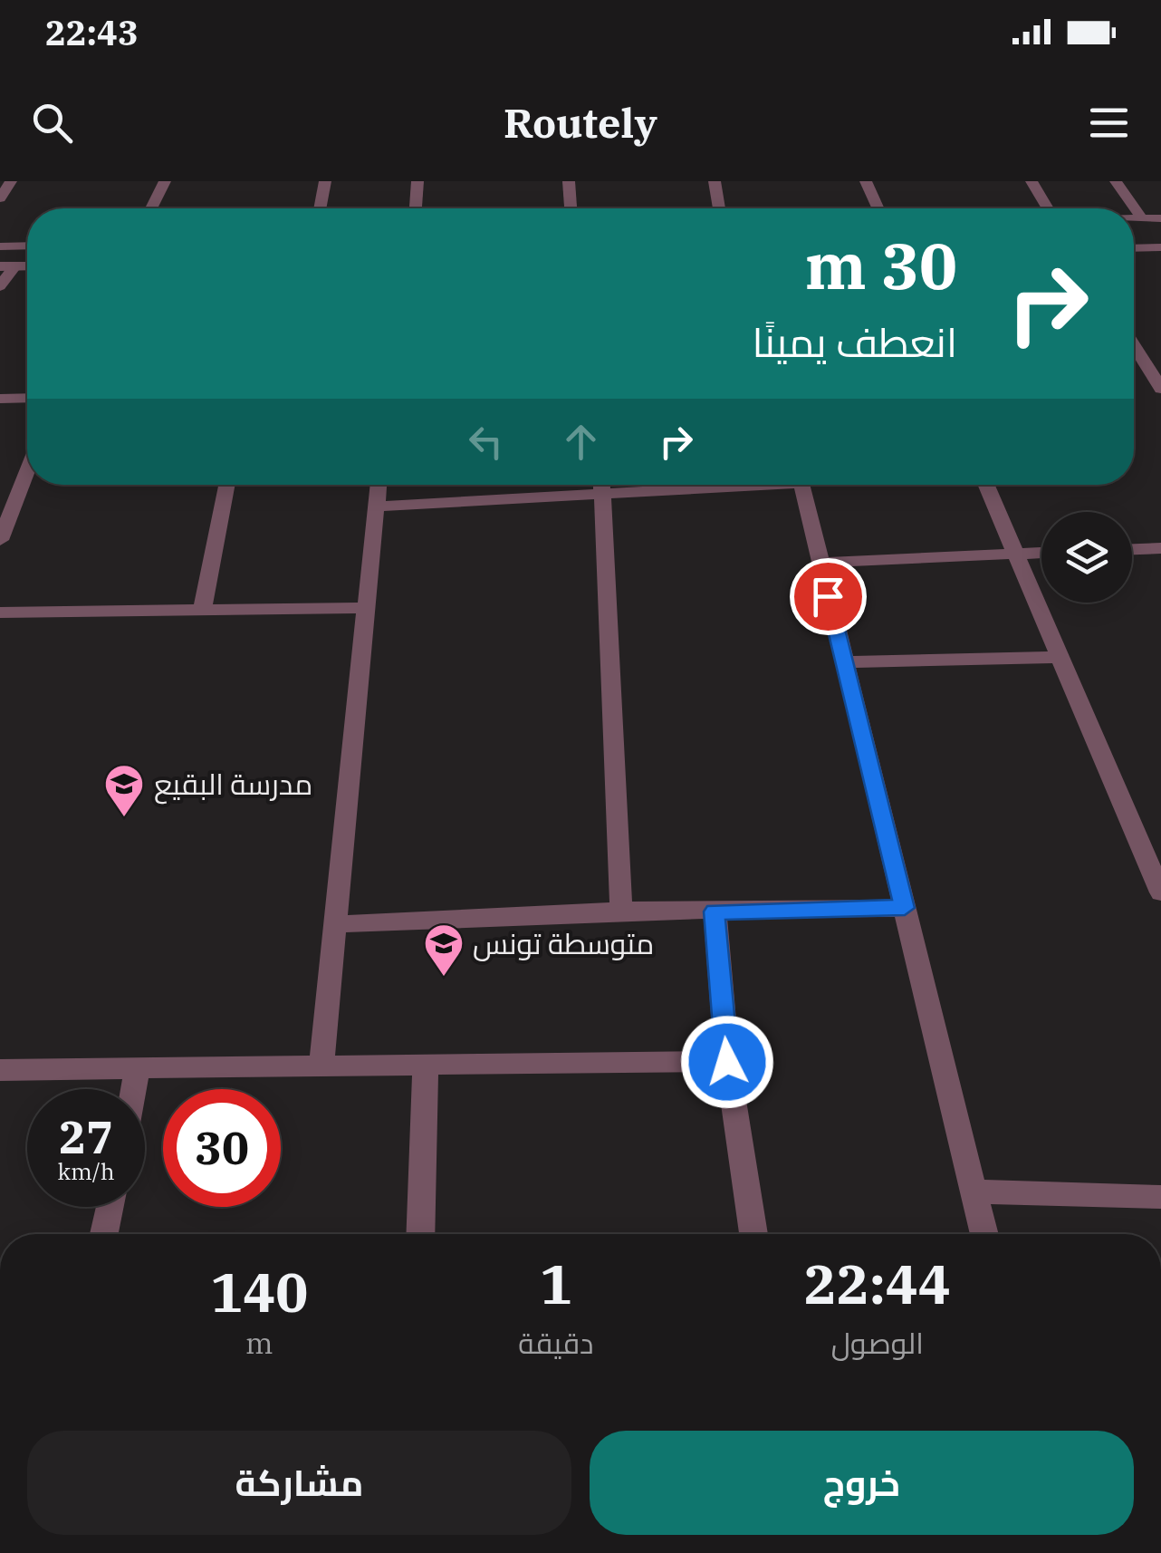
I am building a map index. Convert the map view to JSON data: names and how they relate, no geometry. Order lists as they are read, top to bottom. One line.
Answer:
{"places":{"school or university":["مدرسة البقيع","متوسطة تونس"]},"page":{"status":"22:43","header":"Routely","turn":["30 m","انعطف يمينًا"],"speed":"27 km/h","limit":"30","eta":["22:44","الوصول","1","دقيقة","140","m"],"buttons":["خروج","مشاركة"]}}
